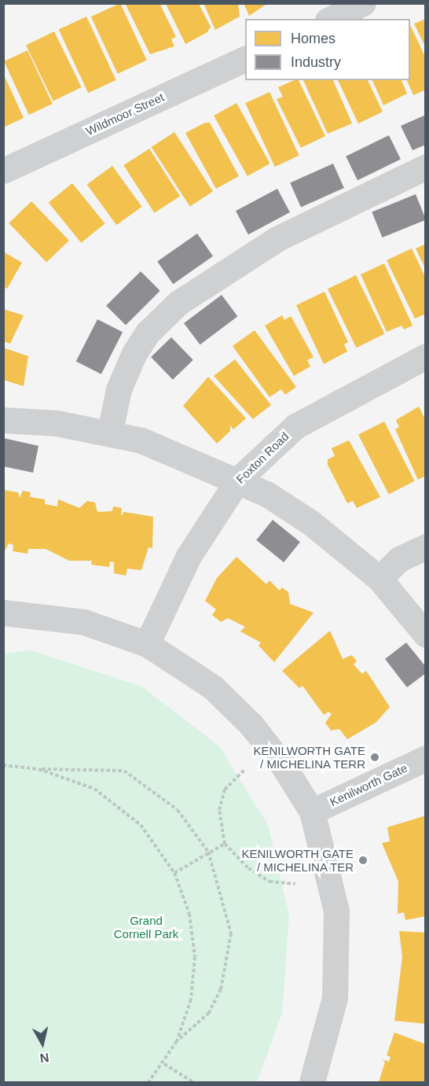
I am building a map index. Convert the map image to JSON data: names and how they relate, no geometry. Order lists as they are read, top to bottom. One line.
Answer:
{"streets":{"street":["Wildmoor Street","Foxton Road","Kenilworth Gate"]},"parks":["Grand Cornell Park"],"places":["KENILWORTH GATE / MICHELINA TERR","KENILWORTH GATE / MICHELINA TER"],"legend":["Homes","Industry"],"north":"bottom"}
